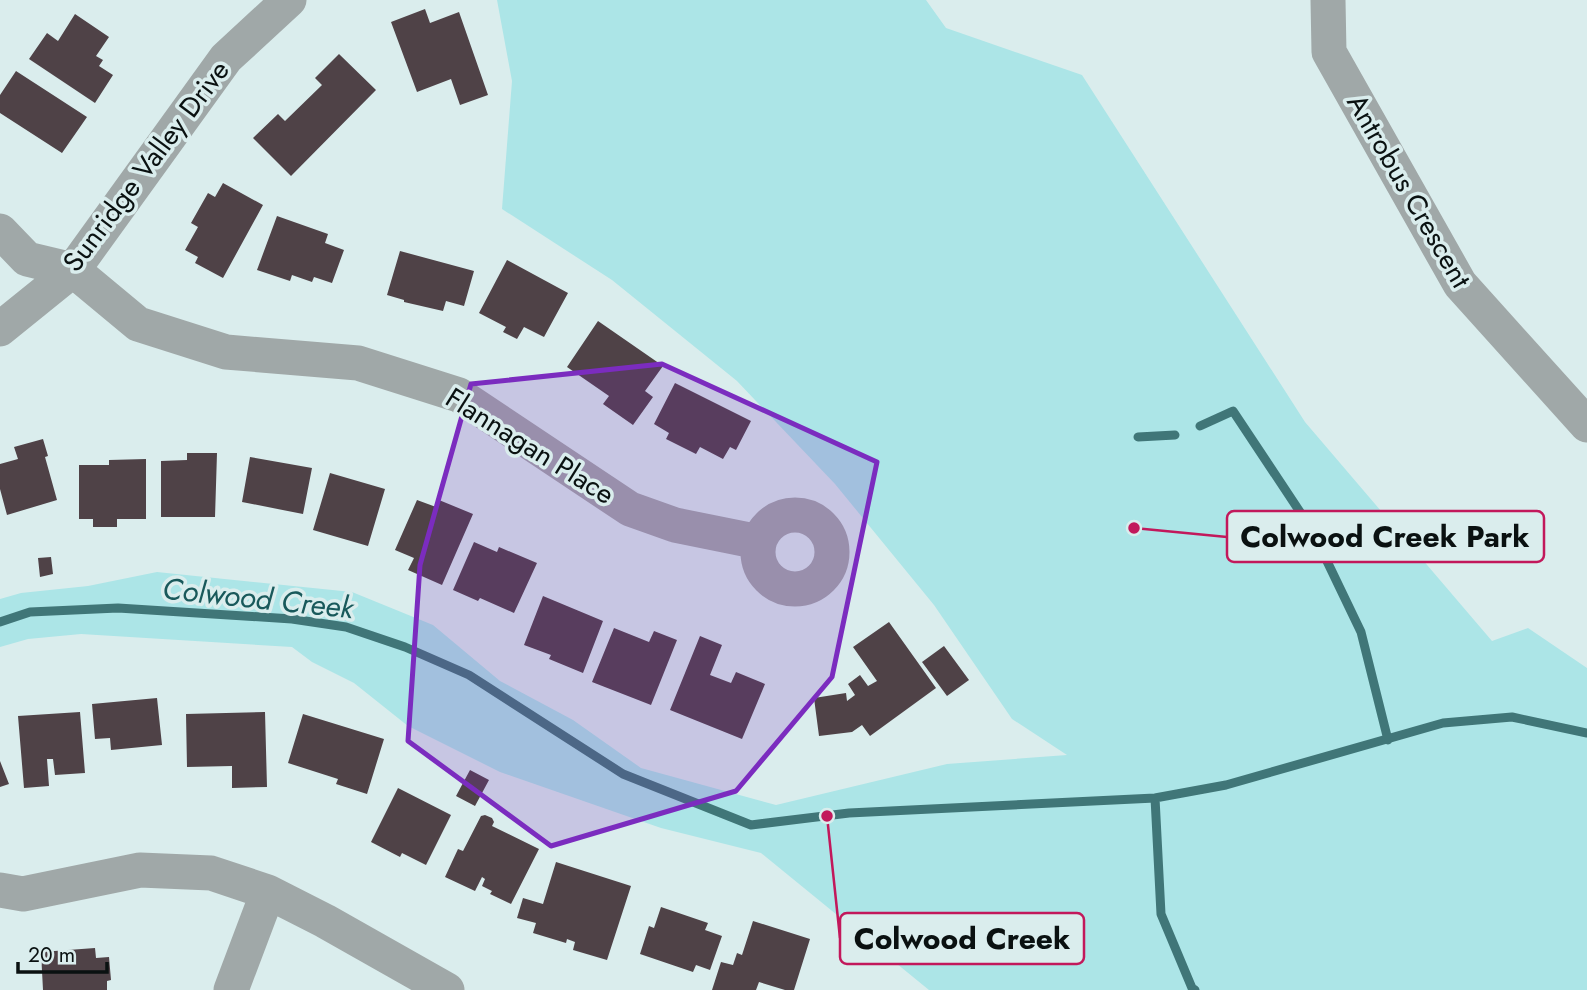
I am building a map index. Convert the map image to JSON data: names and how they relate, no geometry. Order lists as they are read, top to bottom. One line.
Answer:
{"streets":{"street":["Sunridge Valley Drive","Antrobus Crescent","Flannagan Place"]},"crossings":[["Sunridge Valley Drive","Flannagan Place"]],"water":["Colwood Creek"],"places":["Colwood Creek Park","Colwood Creek"],"scale_bar":"20 m"}
